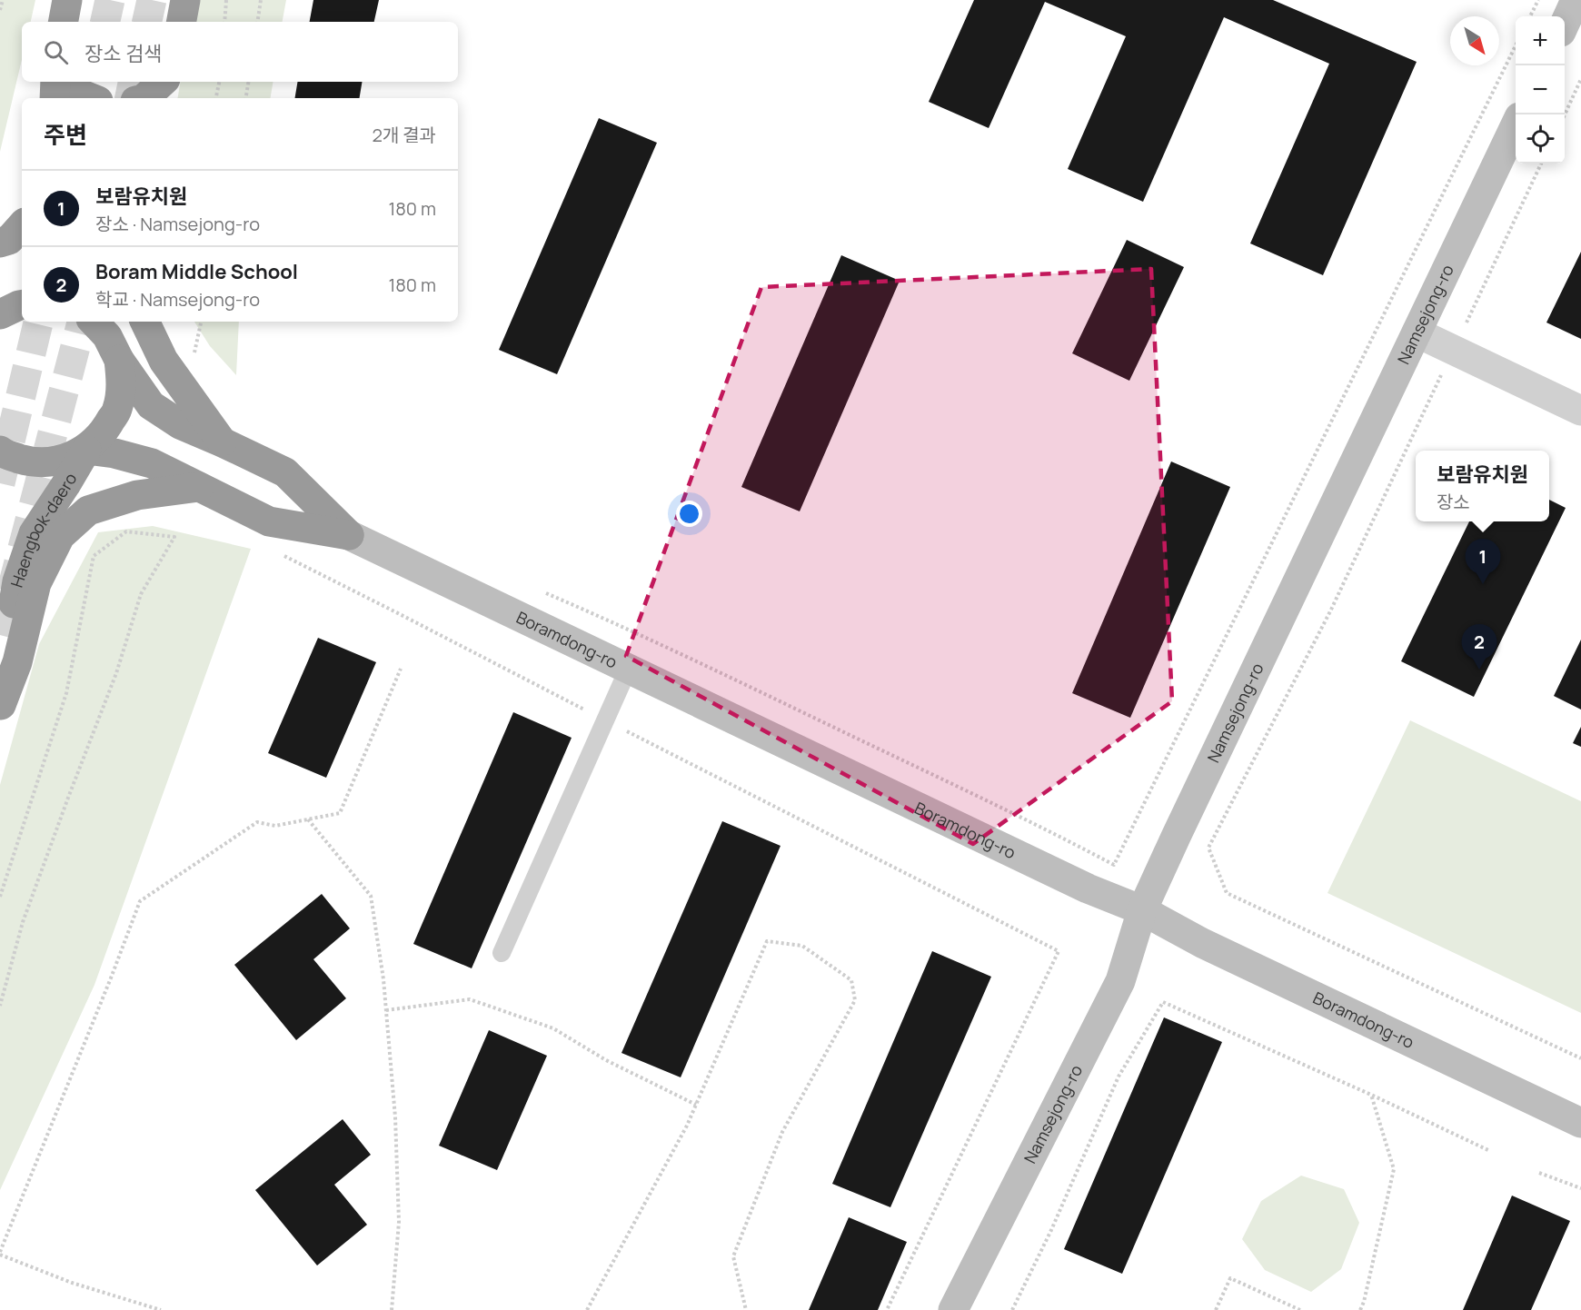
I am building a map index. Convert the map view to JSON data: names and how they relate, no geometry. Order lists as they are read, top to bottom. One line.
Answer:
{"streets":{"highway":["Haengbok-daero"],"street":["Namsejong-ro","Boramdong-ro"]},"crossings":[["Namsejong-ro","Boramdong-ro"]],"north":"bottom right","page":{"map_buttons":["+","−"],"search":"장소 검색","heading":["주변","2개 결과"],"list":[{"mark":"1","name":"보람유치원","note":"장소 · Namsejong-ro","value":"180 m"},{"mark":"2","name":"Boram Middle School","note":"학교 · Namsejong-ro","value":"180 m"}],"popup":["보람유치원","장소"],"pins":["1","2"]}}
